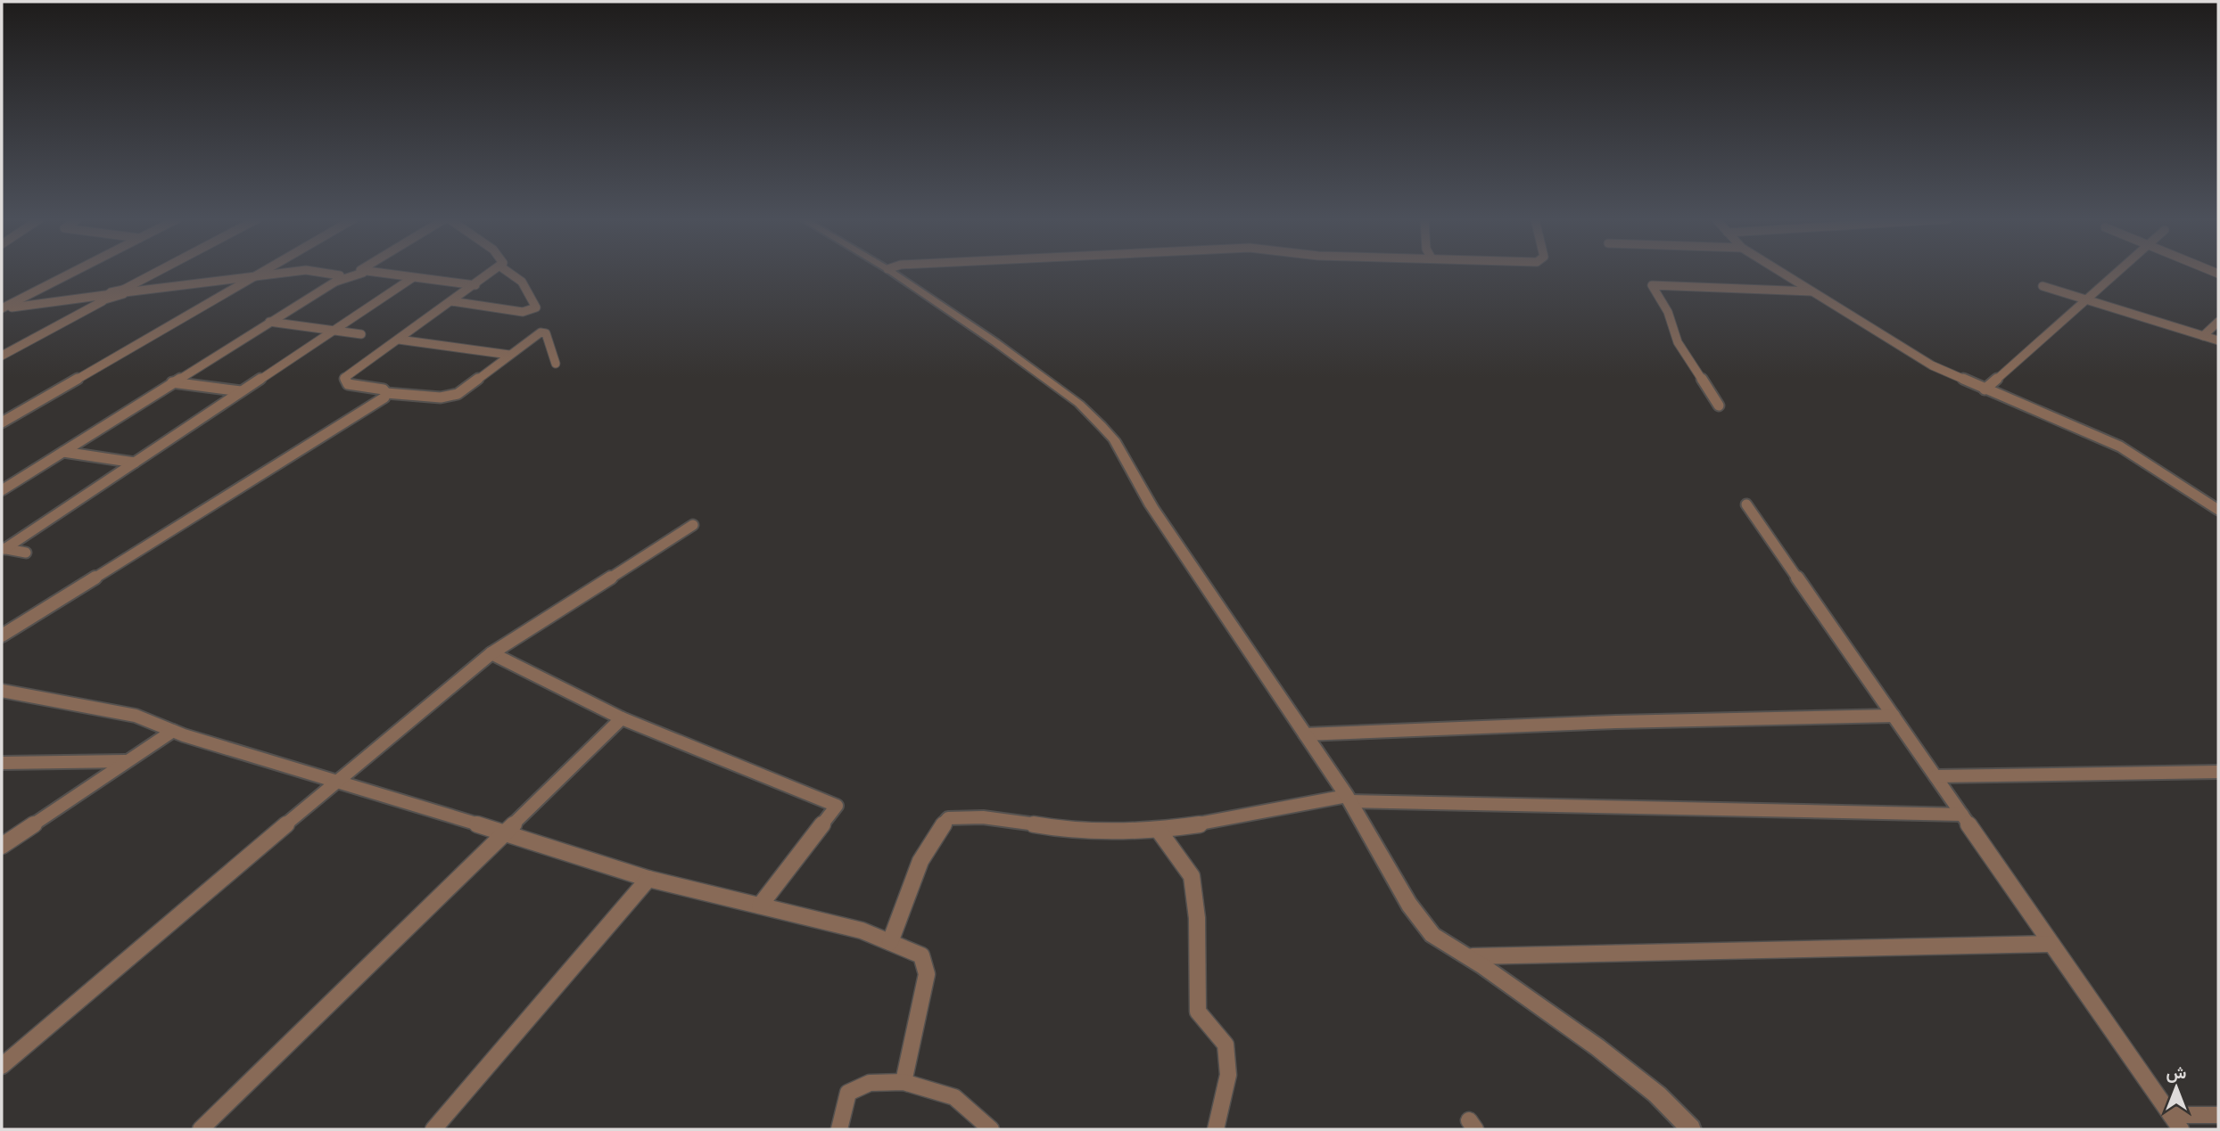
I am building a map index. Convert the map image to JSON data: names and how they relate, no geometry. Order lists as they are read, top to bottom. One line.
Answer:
{"north":"top"}
